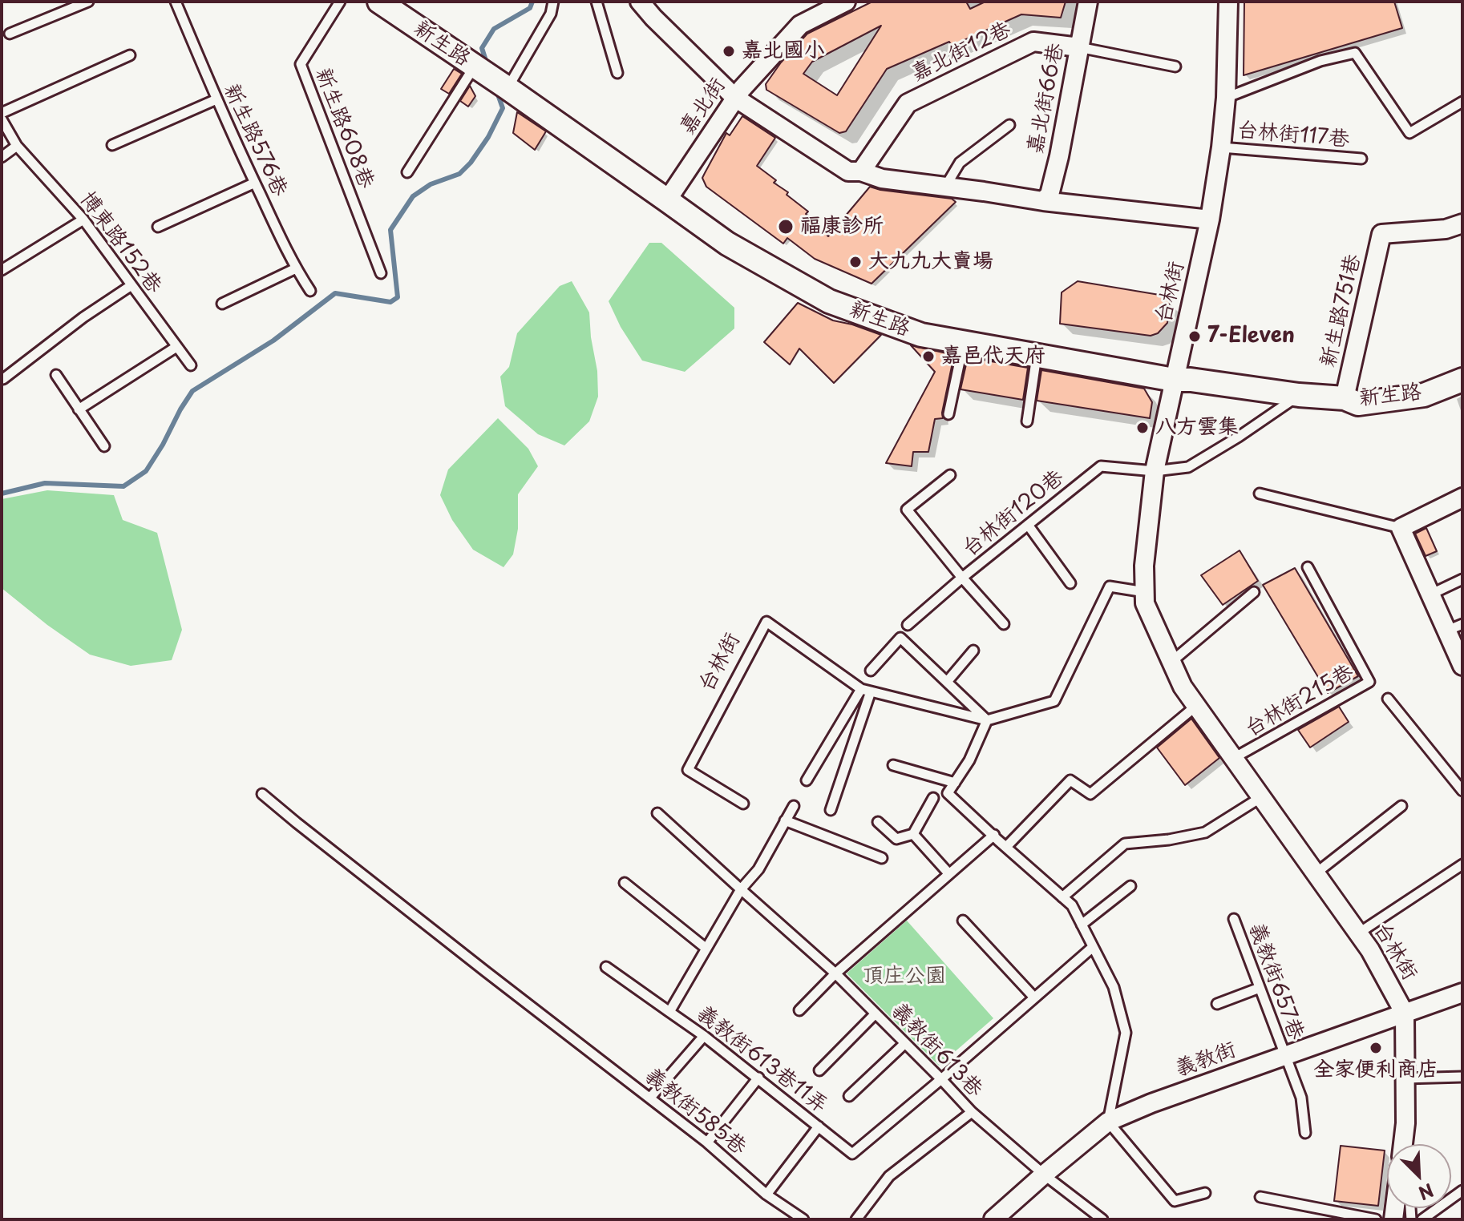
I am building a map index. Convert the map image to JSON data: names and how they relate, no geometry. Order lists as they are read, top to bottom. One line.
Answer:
{"streets":{"street":["新生路","嘉北街12巷","嘉北街66巷","嘉北街","台林街","新生路751巷","義教街"],"lane":["新生路608巷","台林街117巷","新生路576巷","博東路152巷","台林街120巷","台林街215巷","義教街657巷","義教街613巷","義教街613巷11弄","義教街585巷"]},"crossings":[["新生路","嘉北街"],["新生路","台林街"],["新生路","新生路751巷"],["新生路","台林街120巷"],["嘉北街12巷","嘉北街66巷"],["台林街117巷","台林街"],["台林街","台林街120巷"],["台林街","台林街215巷"],["台林街","義教街"],["義教街657巷","義教街"],["義教街613巷","義教街613巷11弄"],["義教街613巷","義教街"]],"parks":["頂庄公園"],"places":["嘉北國小","福康診所","大九九大賣場","7-Eleven","嘉邑代天府","八方雲集","全家便利商店"],"north":"bottom right"}
